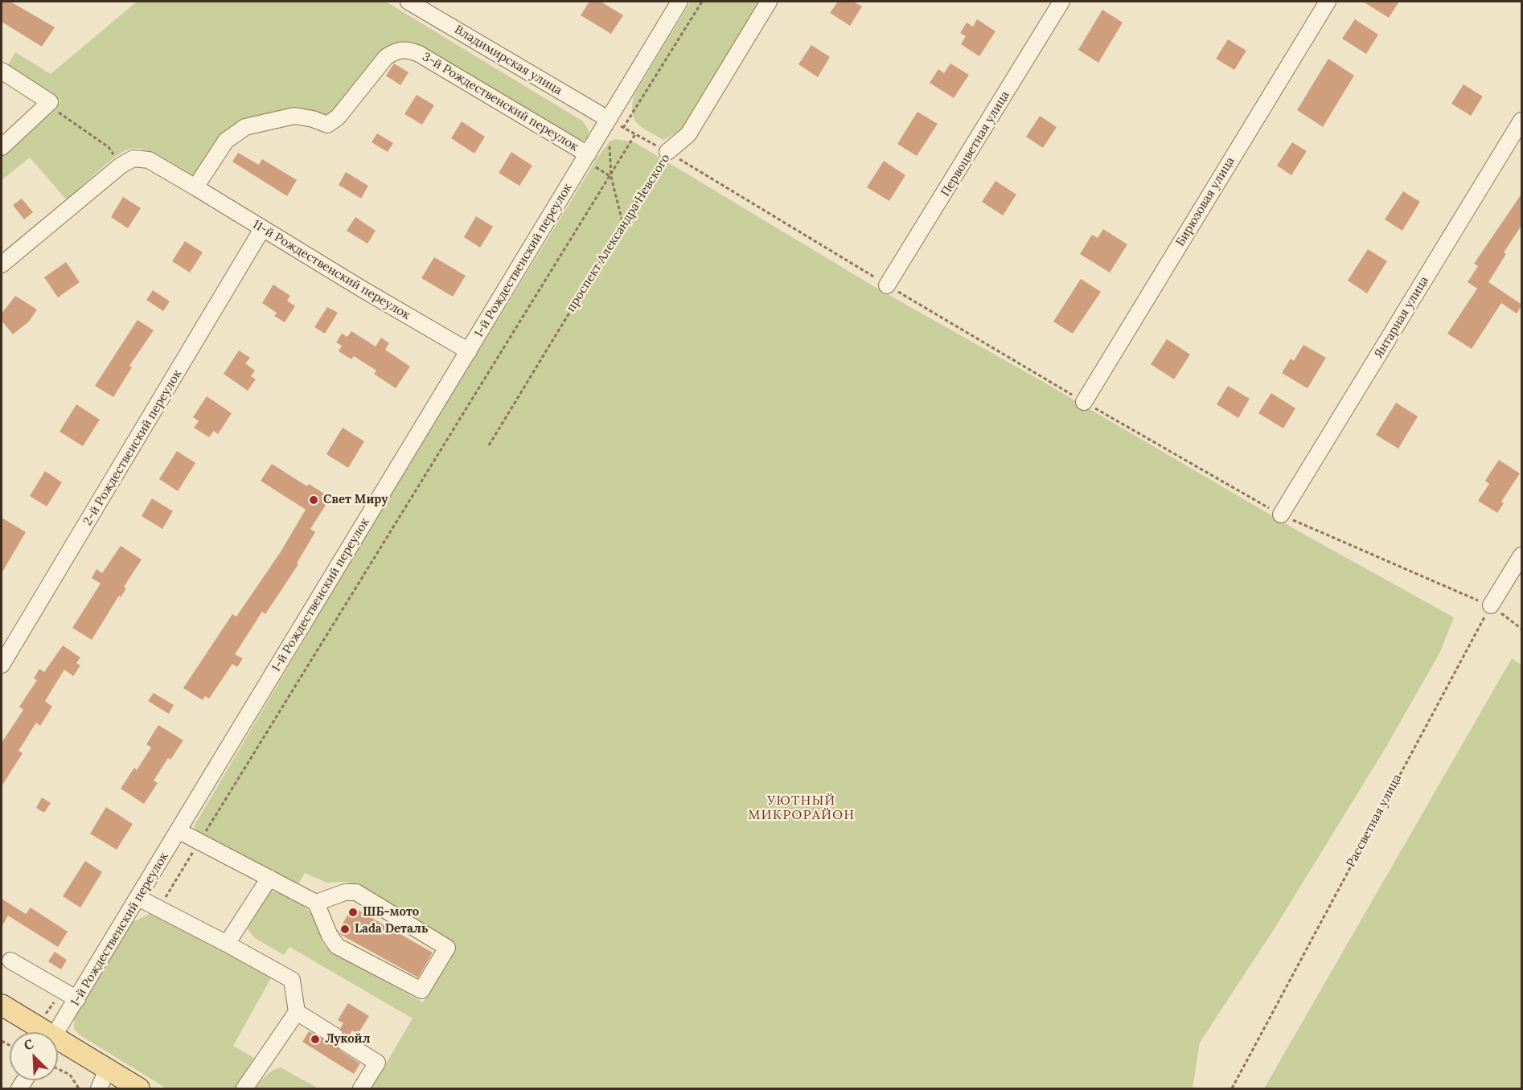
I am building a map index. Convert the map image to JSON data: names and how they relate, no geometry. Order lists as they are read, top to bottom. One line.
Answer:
{"streets":{"street":["Владимирская улица","3-й Рождественский переулок","Первоцветная улица","Бирюзовая улица","проспект Александра Невского","1-й Рождественский переулок","11-й Рождественский переулок","Янтарная улица","2-й Рождественский переулок"],"path":["Рассветная улица"]},"crossings":[["Владимирская улица","1-й Рождественский переулок"],["3-й Рождественский переулок","1-й Рождественский переулок"],["3-й Рождественский переулок","11-й Рождественский переулок"],["1-й Рождественский переулок","11-й Рождественский переулок"],["11-й Рождественский переулок","2-й Рождественский переулок"]],"districts":["УЮТНЫЙ МИКРОРАЙОН"],"places":["Свет Миру","ШБ-мото","Lada Dеталь","Лукойл"],"north":"top left"}
